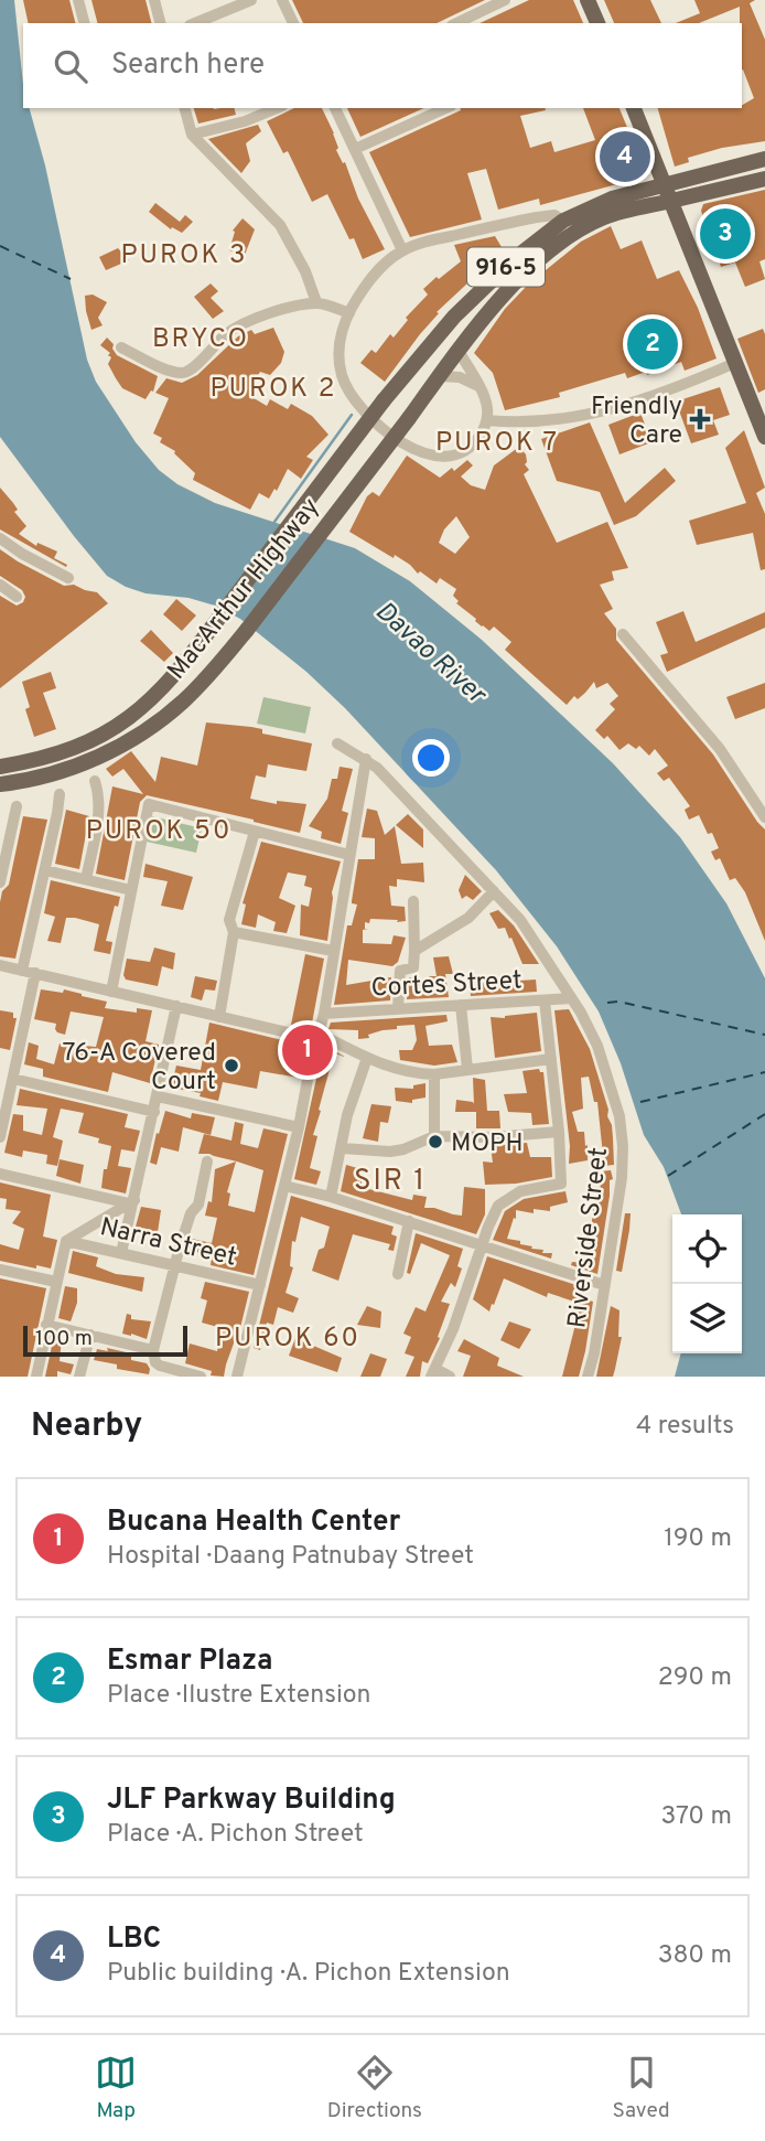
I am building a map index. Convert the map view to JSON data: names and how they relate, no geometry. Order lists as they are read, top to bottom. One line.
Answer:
{"streets":{"main road":["916-5","MacArthur Highway"],"street":["Cortes Street","Riverside Street","Narra Street"]},"crossings":[["916-5","MacArthur Highway"],["Cortes Street","Riverside Street"]],"districts":["PUROK 3","BRYCO","PUROK 2","PUROK 7","PUROK 50","SIR 1","PUROK 60"],"water":["Davao River"],"places":{"health":["Friendly Care"],"other":["76-A Covered Court","MOPH"]},"scale_bar":"100 m","page":{"search":"Search here","pins":["4","3","2","1"],"scale":"100 m","heading":["Nearby","4 results"],"list":[{"mark":"1","name":"Bucana Health Center","note":"Hospital · Daang Patnubay Street","value":"190 m"},{"mark":"2","name":"Esmar Plaza","note":"Place · Ilustre Extension","value":"290 m"},{"mark":"3","name":"JLF Parkway Building","note":"Place · A. Pichon Street","value":"370 m"},{"mark":"4","name":"LBC","note":"Public building · A. Pichon Extension","value":"380 m"}],"nav":["Map","Directions","Saved"]}}
